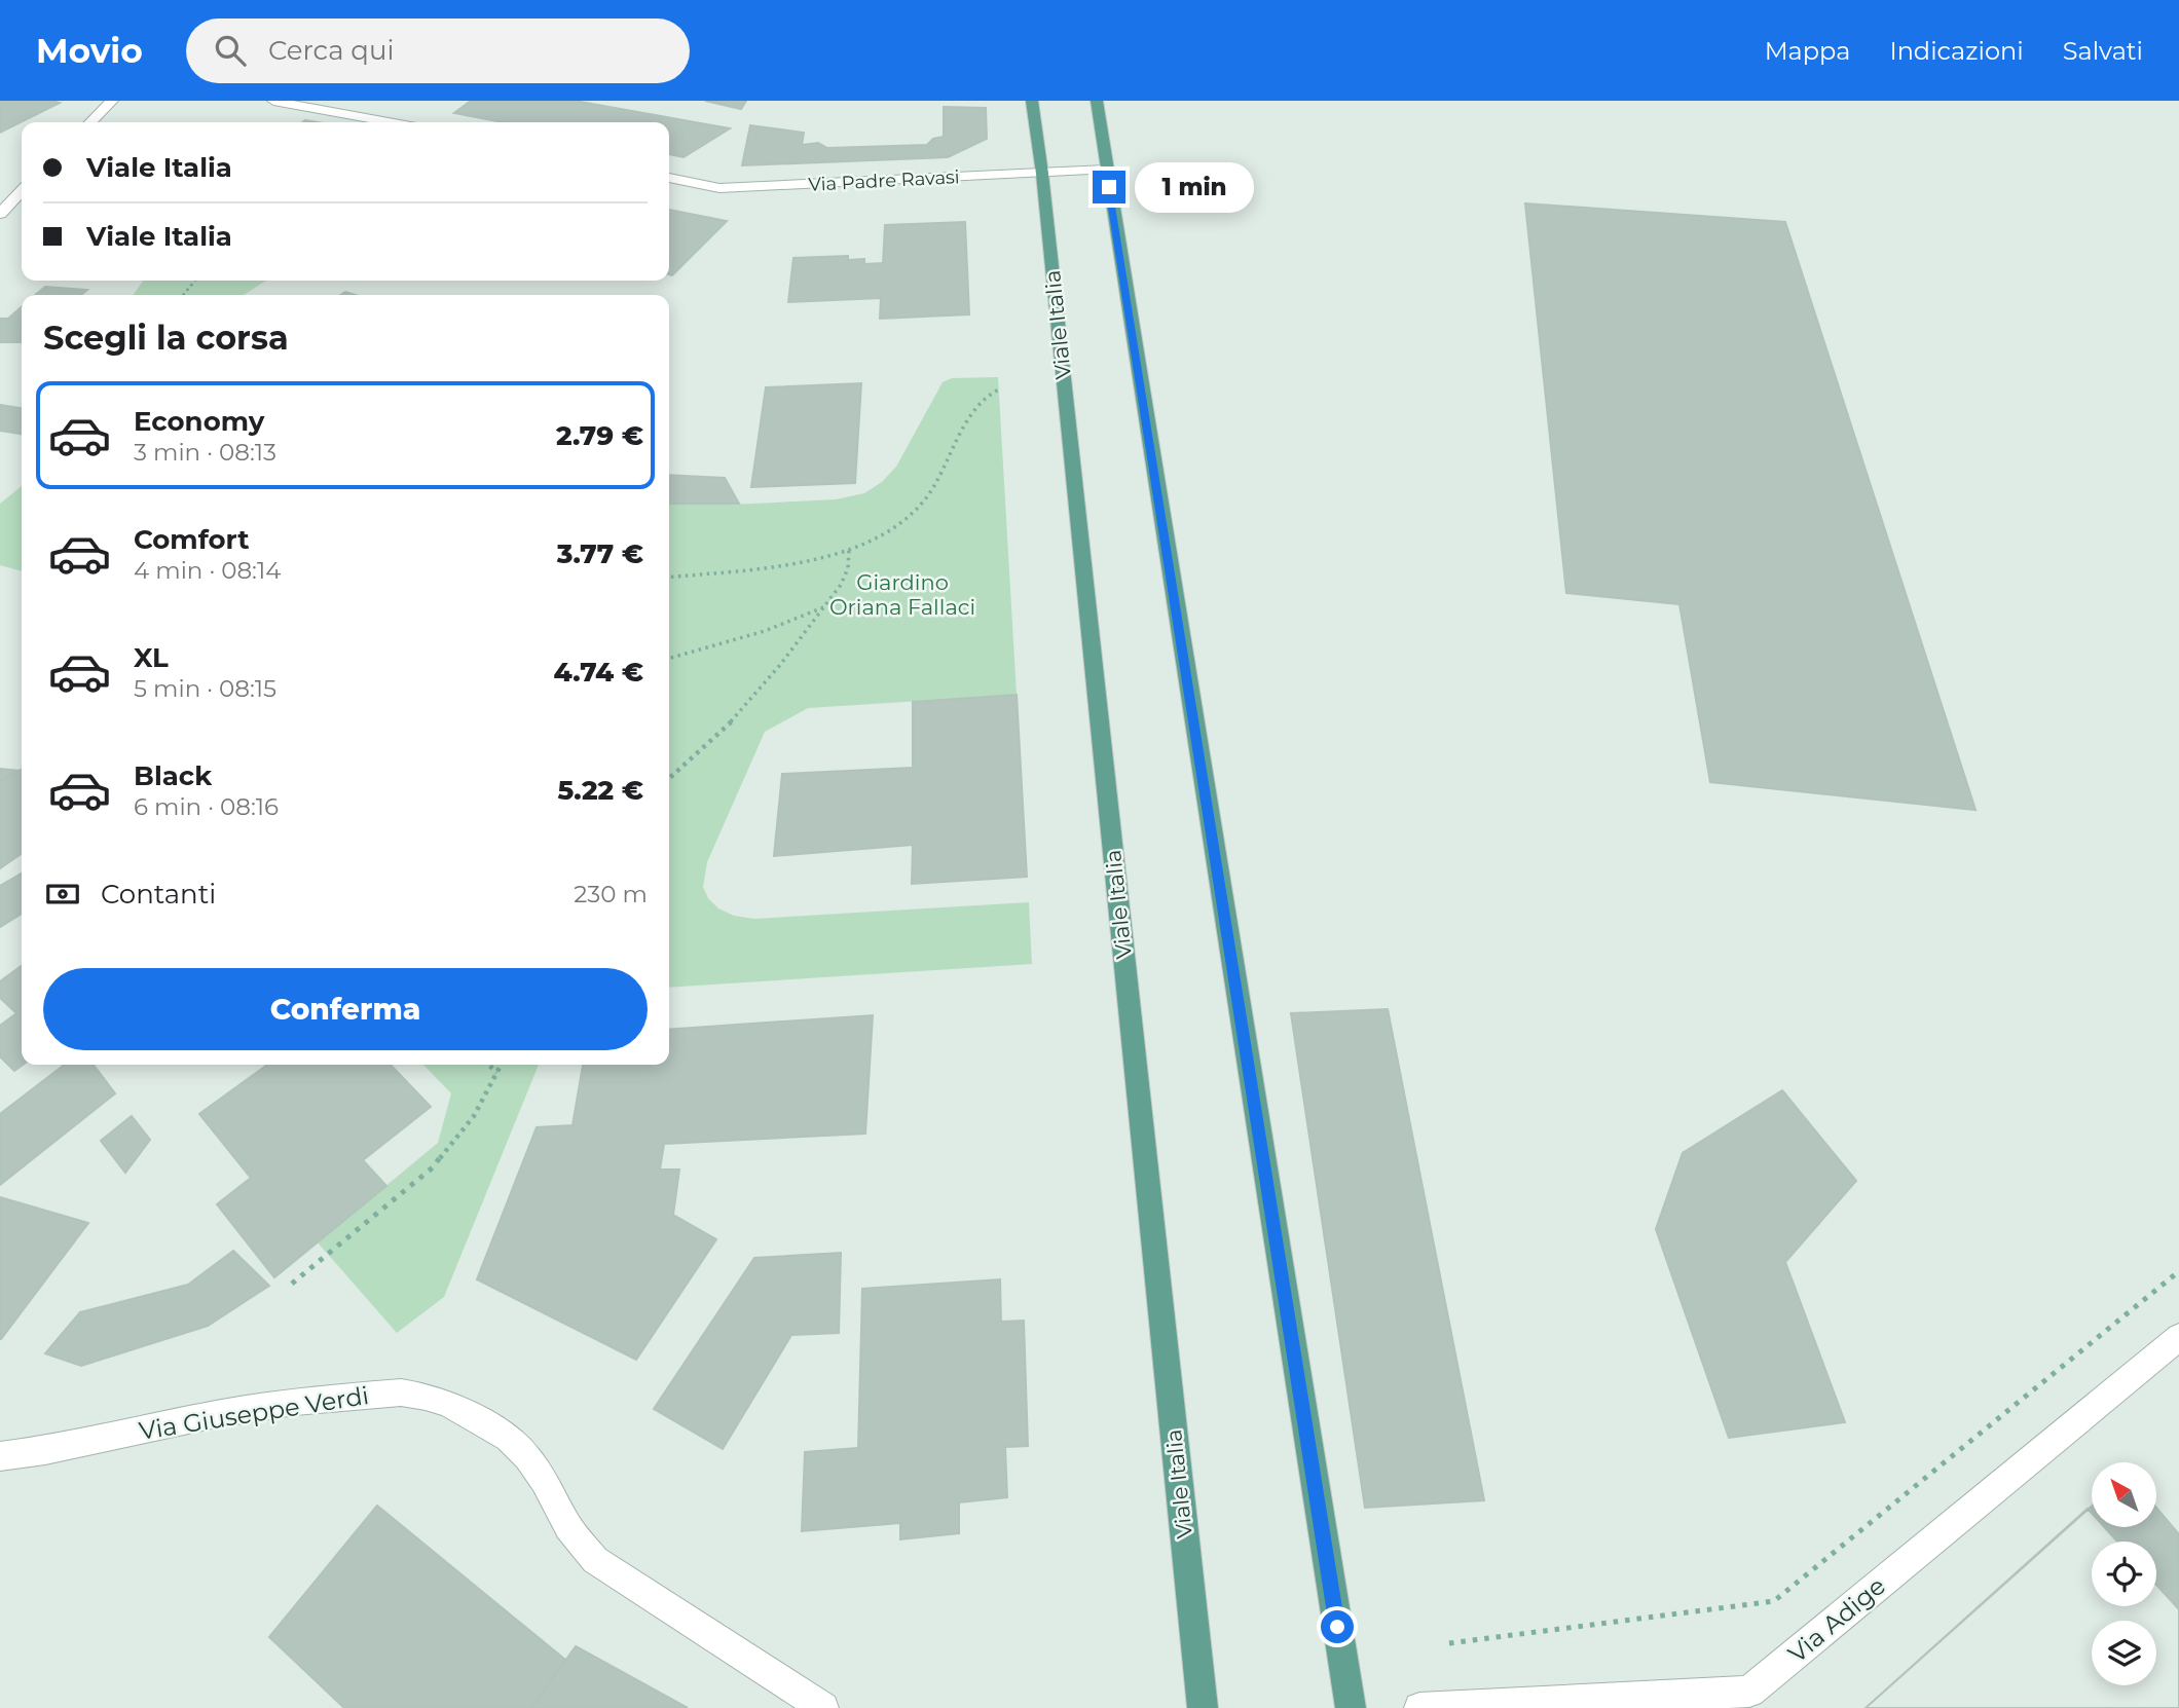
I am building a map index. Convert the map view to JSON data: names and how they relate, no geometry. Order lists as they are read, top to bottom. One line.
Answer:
{"streets":{"main road":["Viale Italia"],"street":["Via Padre Ravasi","Via Giuseppe Verdi","Via Adige"]},"crossings":[["Via Padre Ravasi","Viale Italia"]],"parks":["Giardino Oriana Fallaci"],"north":"top left","page":{"header":"Movio","search":"Cerca qui","nav":["Mappa","Indicazioni","Salvati"],"banner":["Viale Italia","Viale Italia"],"bubble":"1 min","heading":"Scegli la corsa","list":[{"name":"Economy","note":"3 min · 08:13","value":"2.79 €"},{"name":"Comfort","note":"4 min · 08:14","value":"3.77 €"},{"name":"XL","note":"5 min · 08:15","value":"4.74 €"},{"name":"Black","note":"6 min · 08:16","value":"5.22 €"}],"pay":["Contanti","230 m"],"buttons":"Conferma"}}
